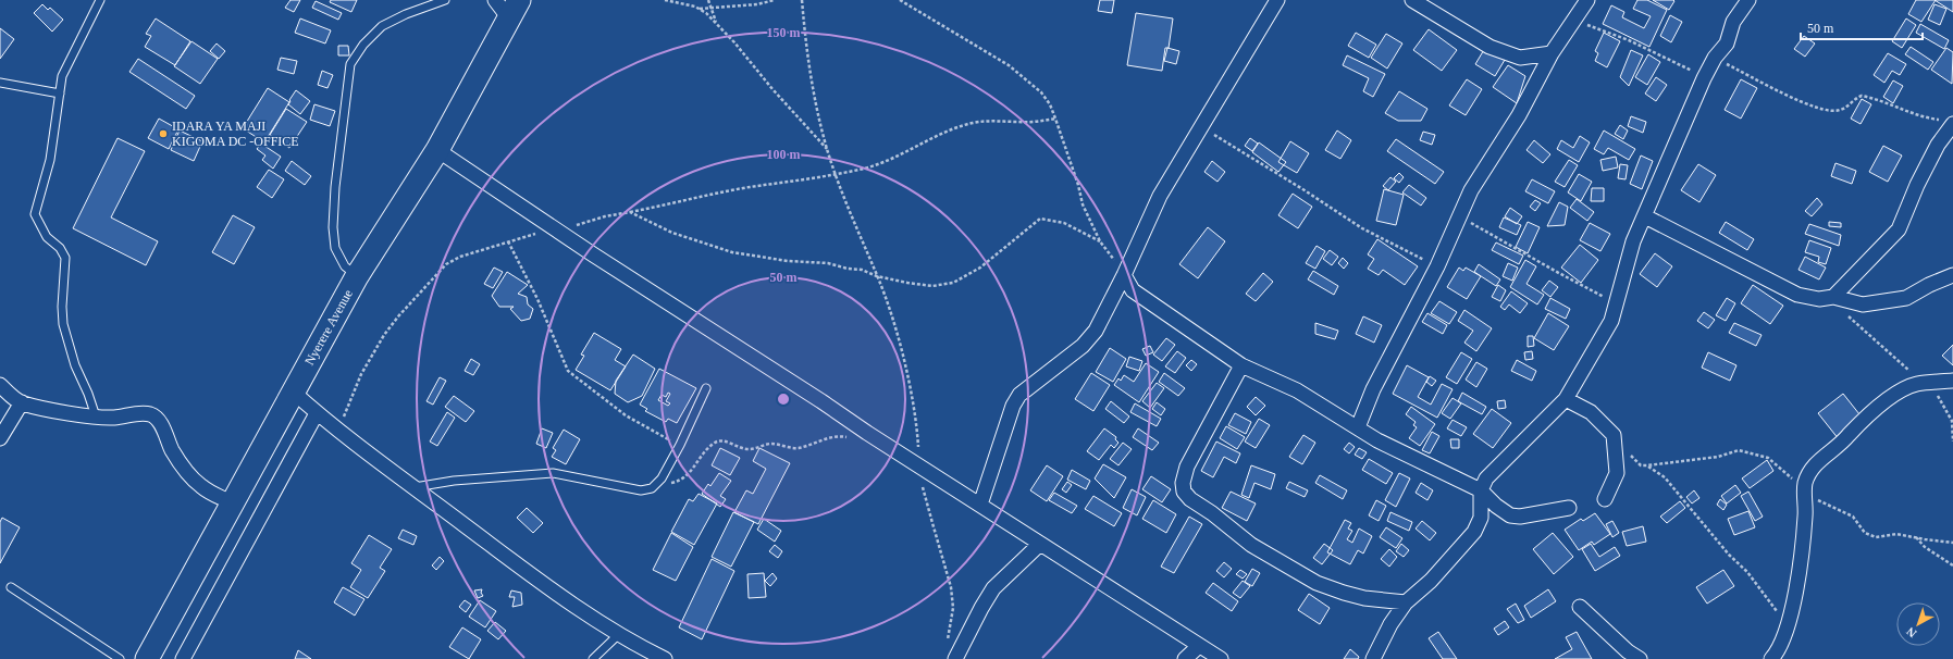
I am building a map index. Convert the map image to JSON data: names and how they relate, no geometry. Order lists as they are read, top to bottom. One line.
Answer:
{"streets":{"main road":["Nyerere Avenue"]},"places":["IDARA YA MAJI KIGOMA DC -OFFICE"],"scale_bar":"50 m","north":"bottom left","rings":["150 m","100 m","50 m"]}
